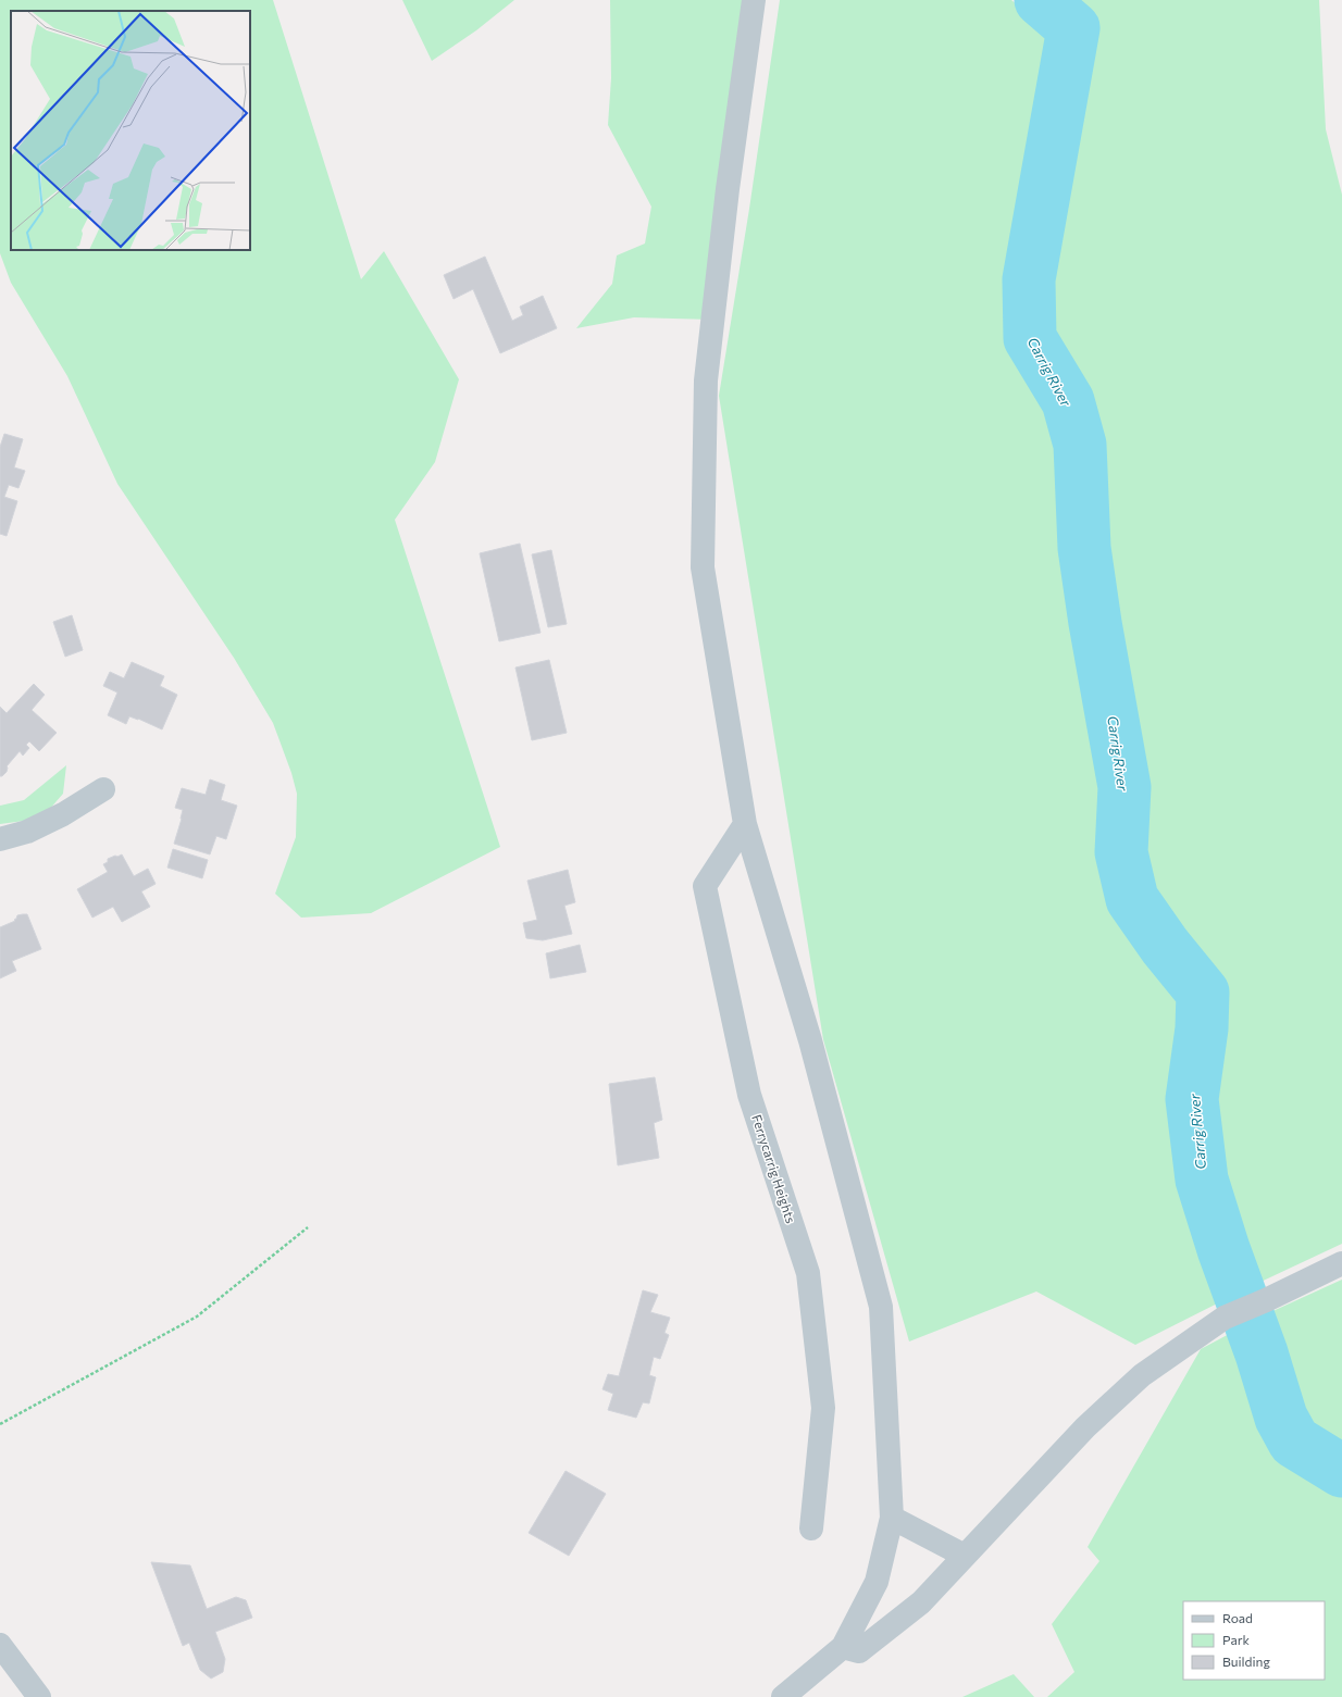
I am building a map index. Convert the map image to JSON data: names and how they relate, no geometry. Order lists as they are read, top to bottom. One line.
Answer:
{"streets":{"street":["Ferrycarrig Heights"]},"water":["Carrig River"],"legend":["Road","Park","Building"]}
